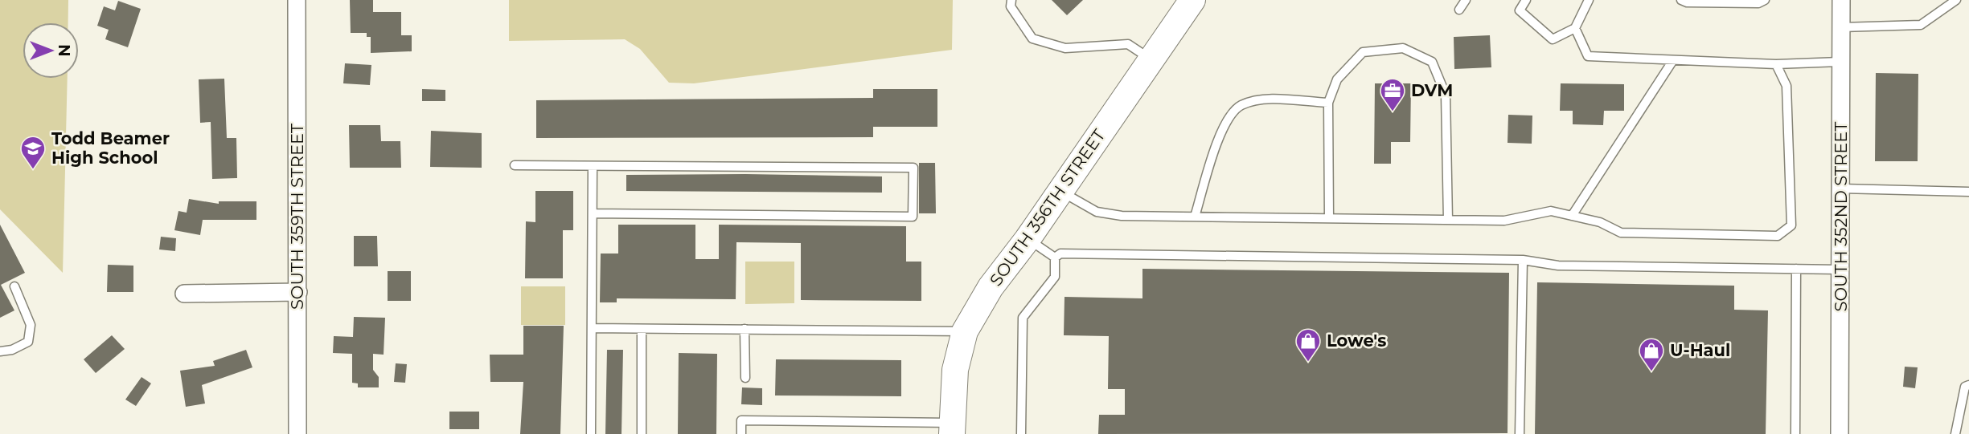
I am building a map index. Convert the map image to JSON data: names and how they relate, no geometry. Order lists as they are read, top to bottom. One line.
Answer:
{"streets":{"main road":["SOUTH 356TH STREET"],"street":["SOUTH 359TH STREET","SOUTH 352ND STREET"]},"places":{"office":["DVM"],"school or university":["Todd Beamer High School"],"shop":["Lowe's","U-Haul"]},"north":"right"}
